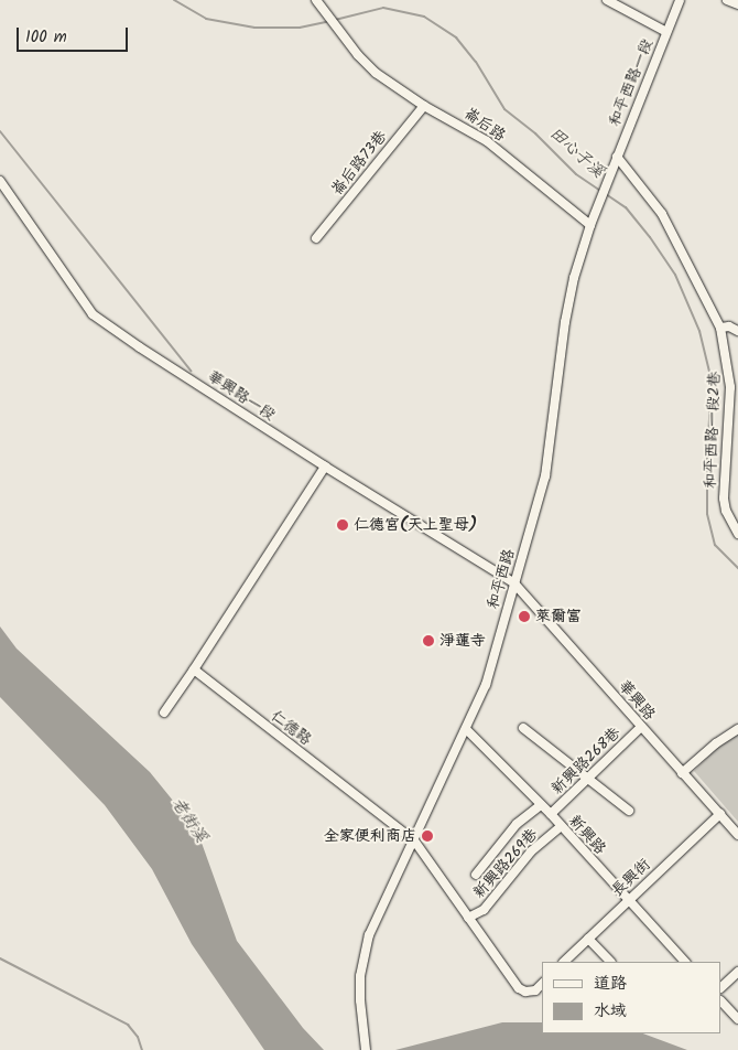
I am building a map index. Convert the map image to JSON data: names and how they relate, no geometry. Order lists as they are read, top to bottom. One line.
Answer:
{"streets":{"street":["和平西路一段","崙后路","崙后路73巷","華興路一段","和平西路一段2巷","和平西路","華興路","仁德路","新興路268巷","新興路","新興路269巷","長興街"]},"crossings":[["和平西路一段","和平西路一段2巷"],["和平西路一段","和平西路"],["崙后路","崙后路73巷"],["崙后路","和平西路"],["華興路一段","和平西路"],["華興路一段","華興路"],["和平西路","華興路"],["和平西路","仁德路"],["和平西路","新興路"],["華興路","新興路268巷"],["華興路","長興街"],["仁德路","新興路269巷"],["新興路268巷","新興路"],["新興路","新興路269巷"],["新興路","長興街"]],"water":["田心子溪","老街溪"],"places":["仁德宮(天上聖母)","萊爾富","淨蓮寺","全家便利商店"],"legend":["道路","水域"],"scale_bar":"100 m"}
